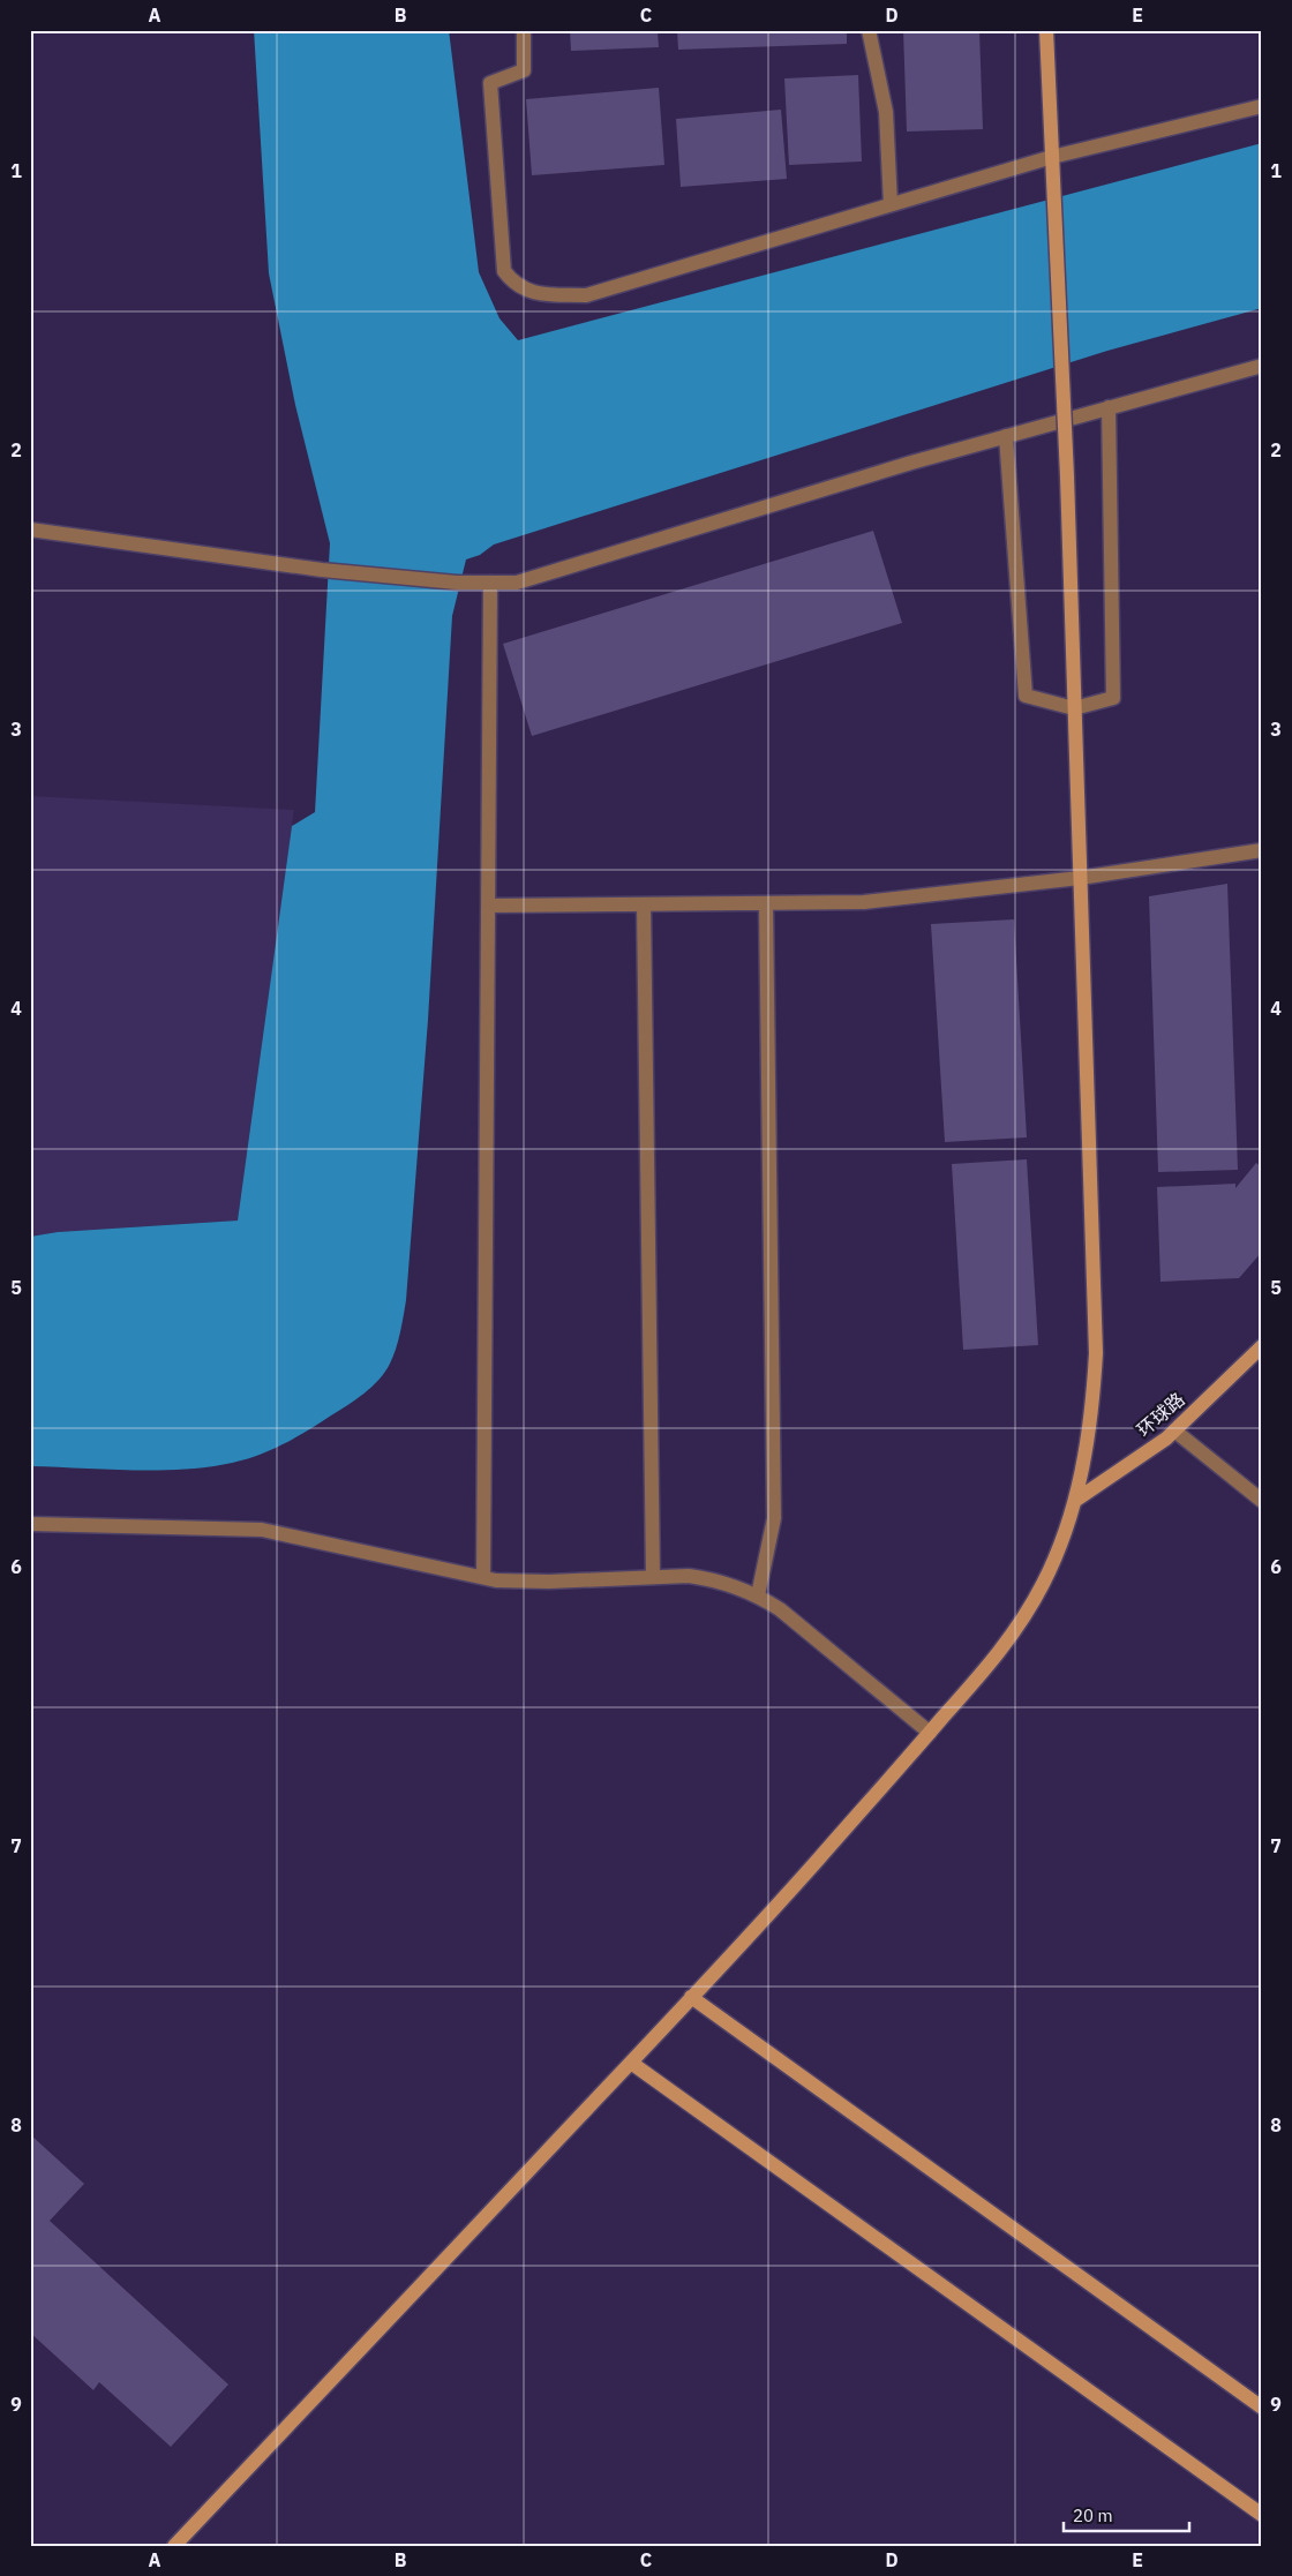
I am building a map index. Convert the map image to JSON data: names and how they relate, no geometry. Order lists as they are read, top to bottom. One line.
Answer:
{"streets":{"main road":["环球路"]},"scale_bar":"20 m","grid":{"columns":["A","B","C","D","E"],"rows":["1","2","3","4","5","6","7","8","9"]}}
